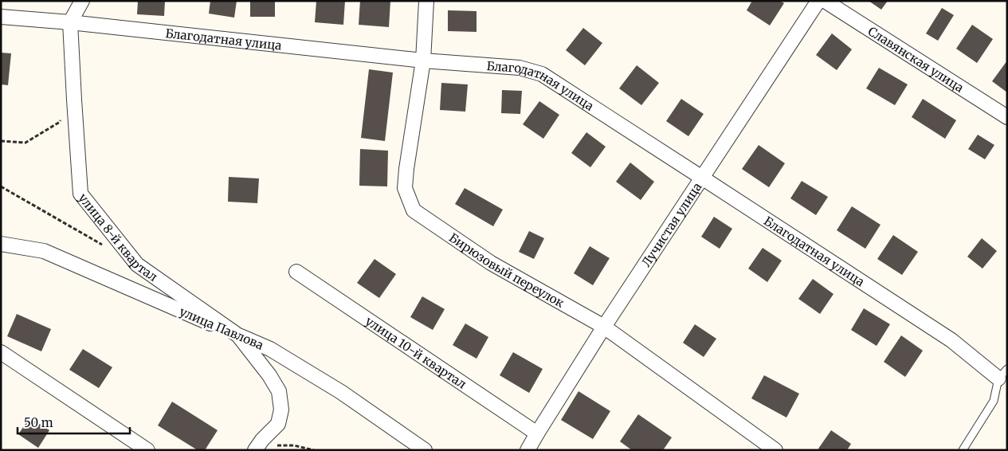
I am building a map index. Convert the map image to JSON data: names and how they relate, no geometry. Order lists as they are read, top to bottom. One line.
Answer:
{"streets":{"street":["Благодатная улица","Славянская улица","Лучистая улица","улица 8-й квартал","Бирюзовый переулок","улица Павлова","улица 10-й квартал"]},"crossings":[["Благодатная улица","Лучистая улица"],["Благодатная улица","улица 8-й квартал"],["Благодатная улица","Бирюзовый переулок"],["Лучистая улица","Бирюзовый переулок"],["Лучистая улица","улица 10-й квартал"],["улица 8-й квартал","улица Павлова"]],"scale_bar":"50 m"}
